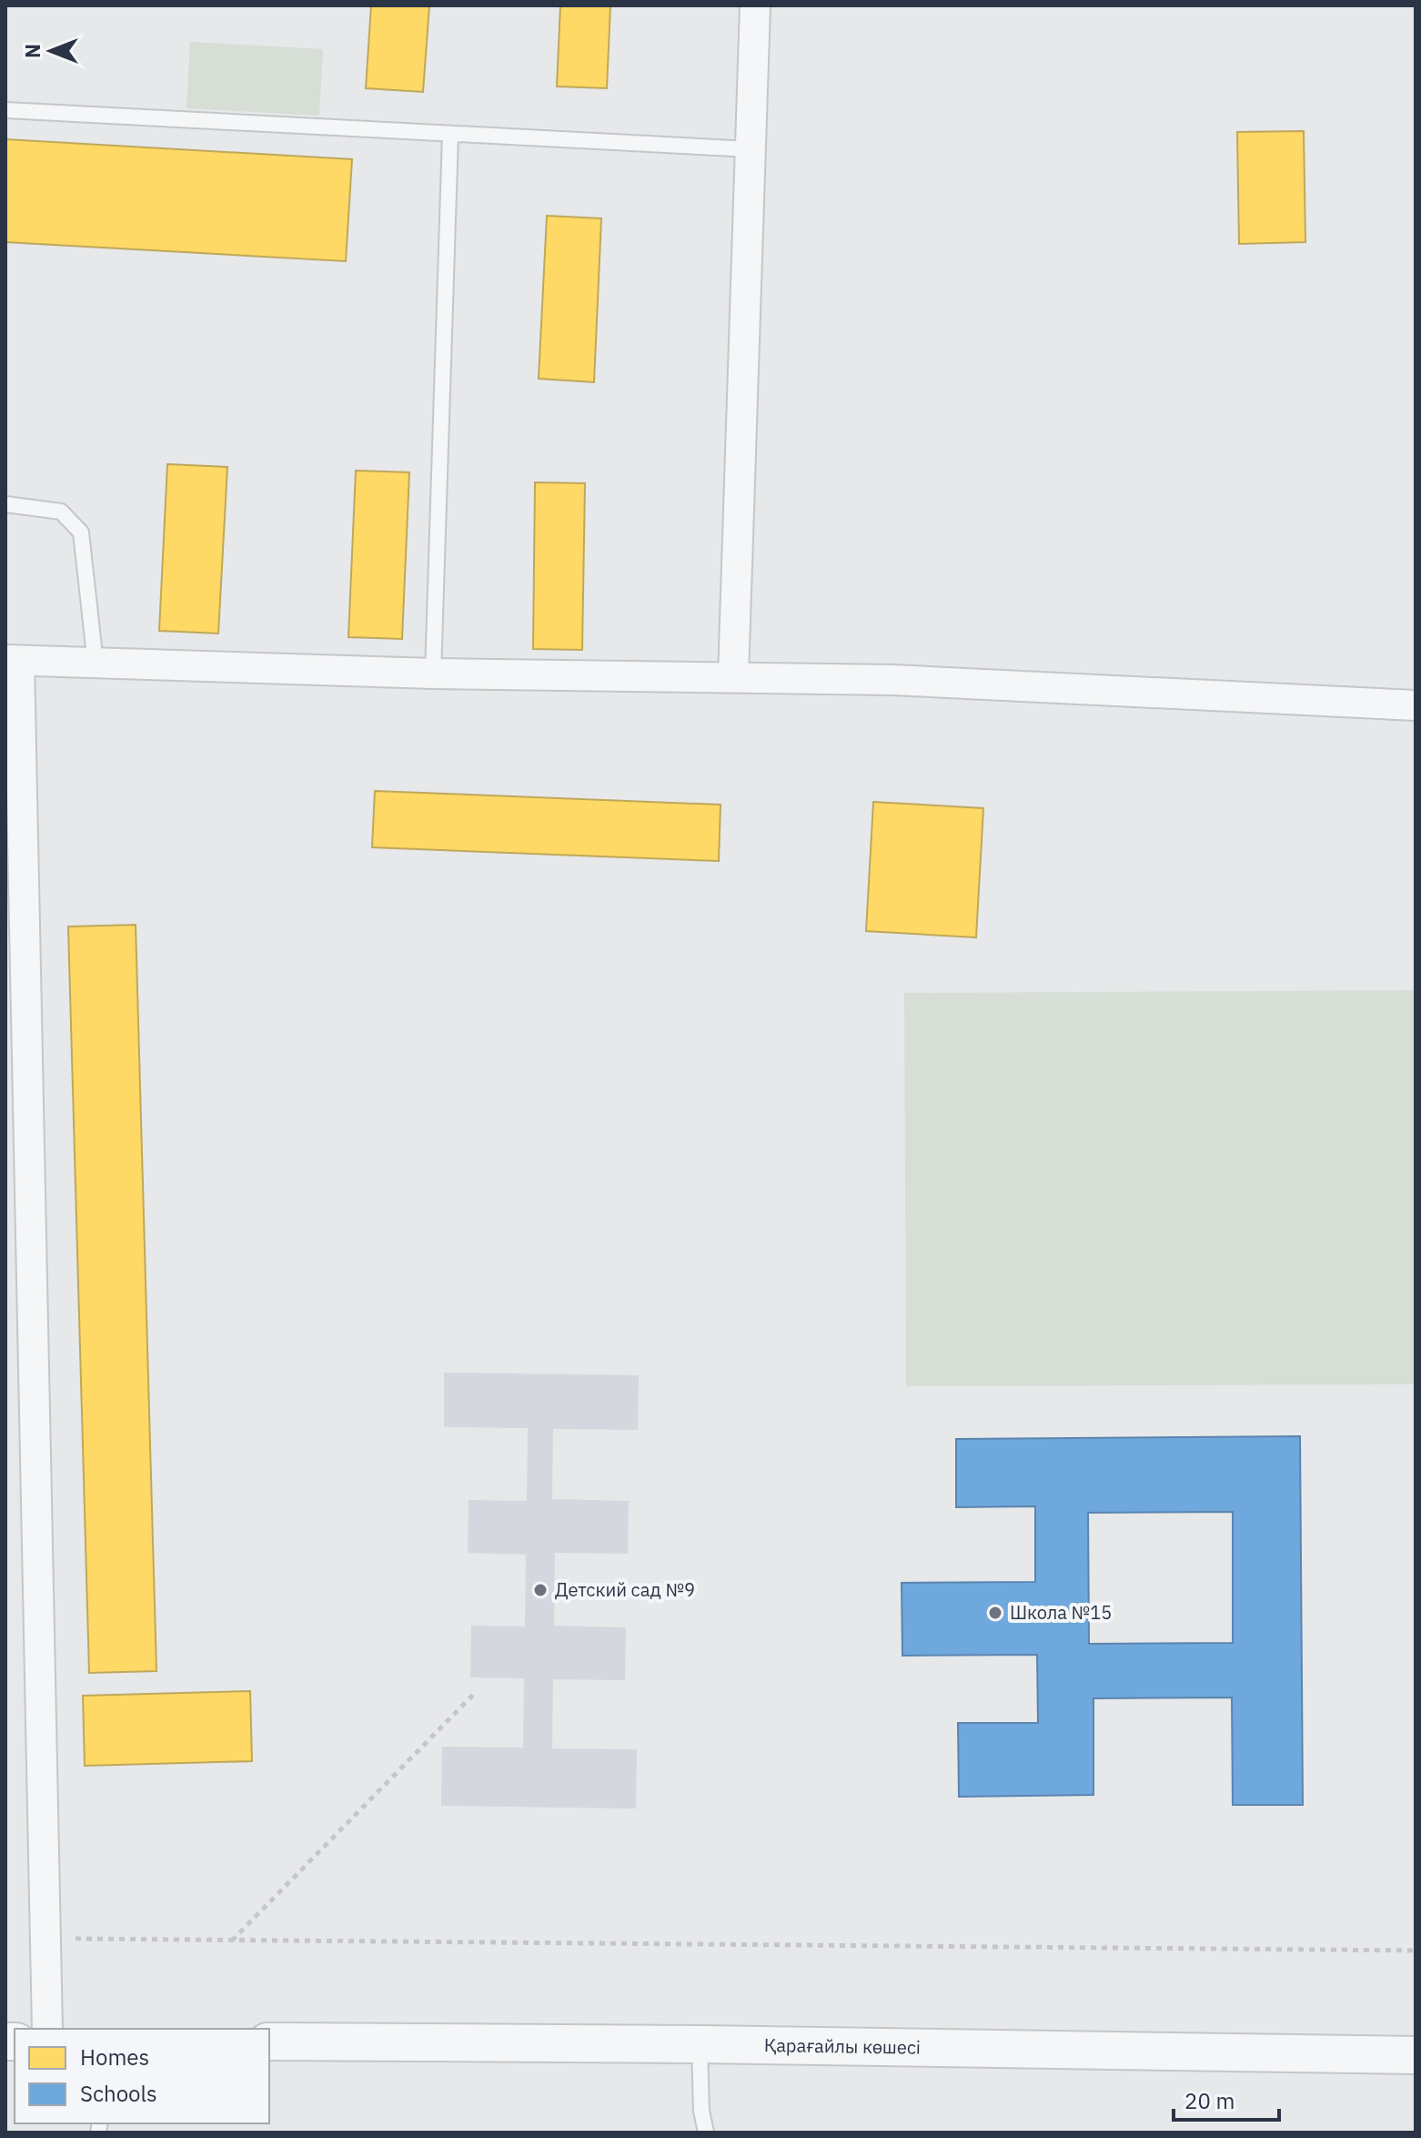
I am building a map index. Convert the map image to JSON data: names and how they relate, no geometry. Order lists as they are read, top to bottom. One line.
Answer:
{"streets":{"street":["Қарағайлы көшесі"]},"places":["Детский сад №9","Школа №15"],"legend":["Homes","Schools"],"scale_bar":"20 m","north":"left"}
